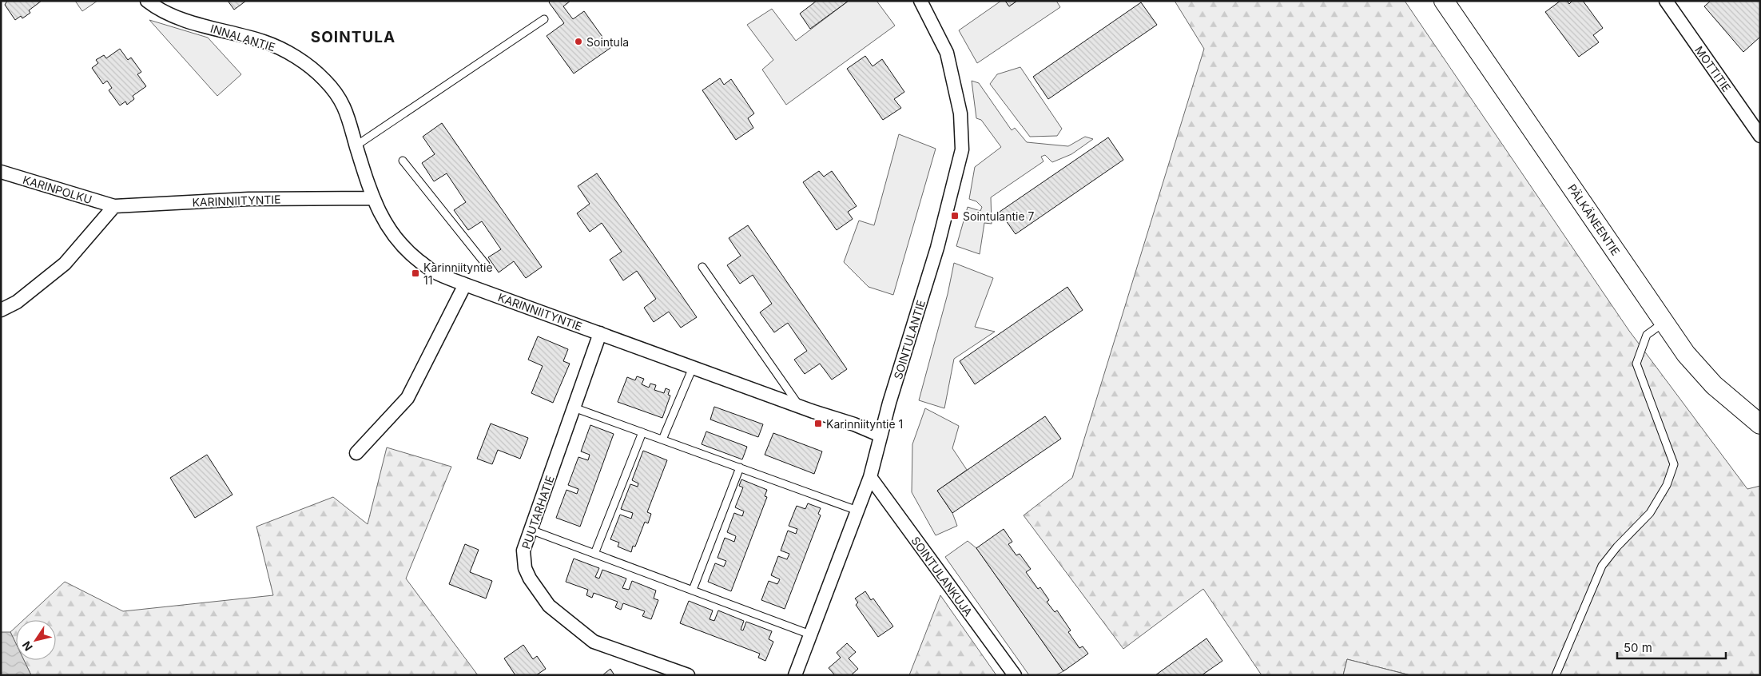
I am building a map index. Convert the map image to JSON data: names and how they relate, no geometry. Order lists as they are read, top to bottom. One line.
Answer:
{"streets":{"main road":["PÄLKÄNEENTIE"],"street":["INNALANTIE","MOTTITIE","KARINPOLKU","KARINNIITYNTIE","SOINTULANTIE","PUUTARHATIE","SOINTULANKUJA"]},"crossings":[["INNALANTIE","KARINNIITYNTIE"],["KARINPOLKU","KARINNIITYNTIE"],["KARINNIITYNTIE","SOINTULANTIE"],["KARINNIITYNTIE","PUUTARHATIE"],["SOINTULANTIE","SOINTULANKUJA"]],"districts":["SOINTULA"],"places":{"other":["Sointula"],"transit":["Sointulantie 7","Karinniityntie 11","Karinniityntie 1"]},"scale_bar":"50 m","north":"bottom left"}
